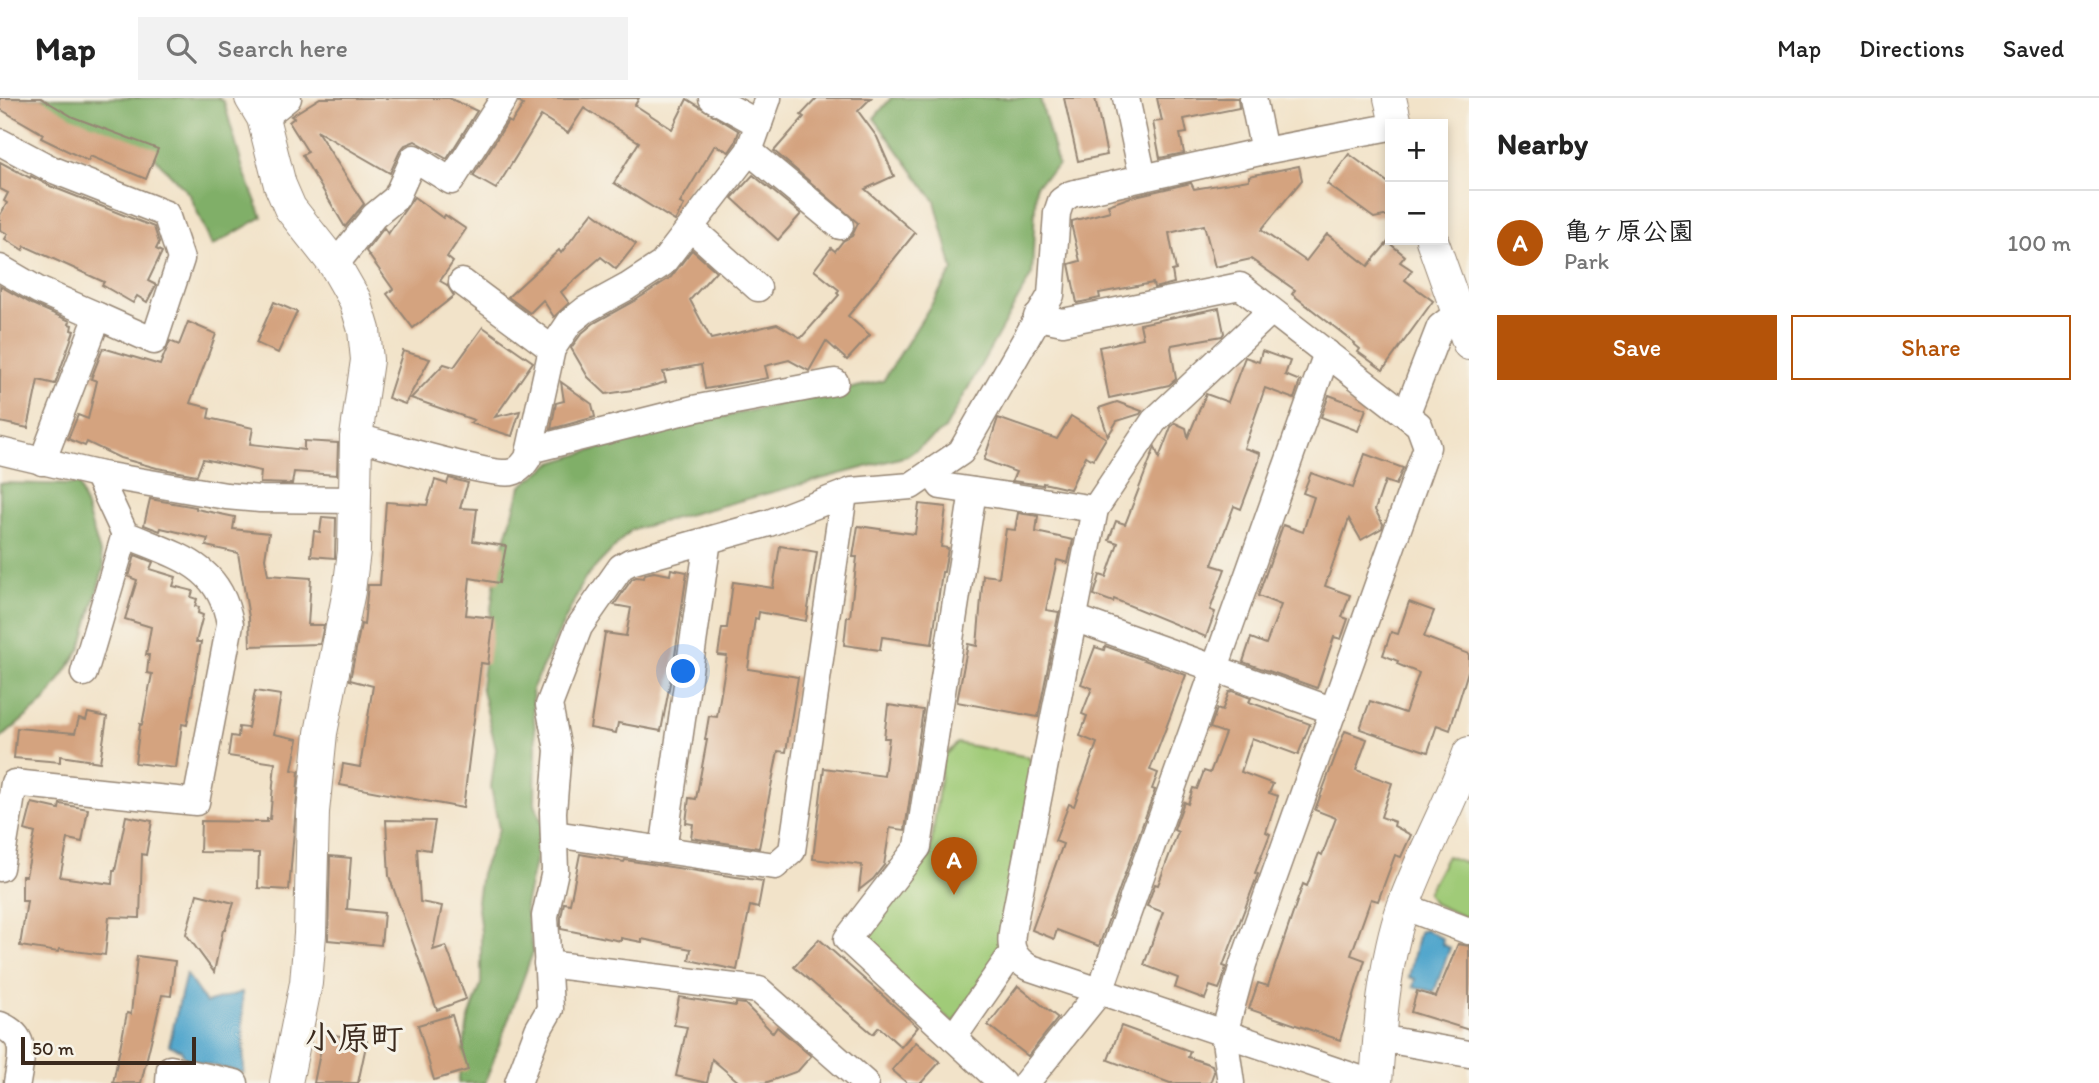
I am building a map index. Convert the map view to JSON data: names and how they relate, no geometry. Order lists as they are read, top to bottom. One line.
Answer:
{"districts":["小原町"],"scale_bar":"50 m","page":{"header":"Map","search":"Search here","nav":["Map","Directions","Saved"],"heading":"Nearby","map_buttons":["+","−"],"list":[{"mark":"A","name":"亀ヶ原公園","note":"Park","value":"100 m"}],"buttons":["Save","Share"],"pins":"A","scale":"50 m"}}
